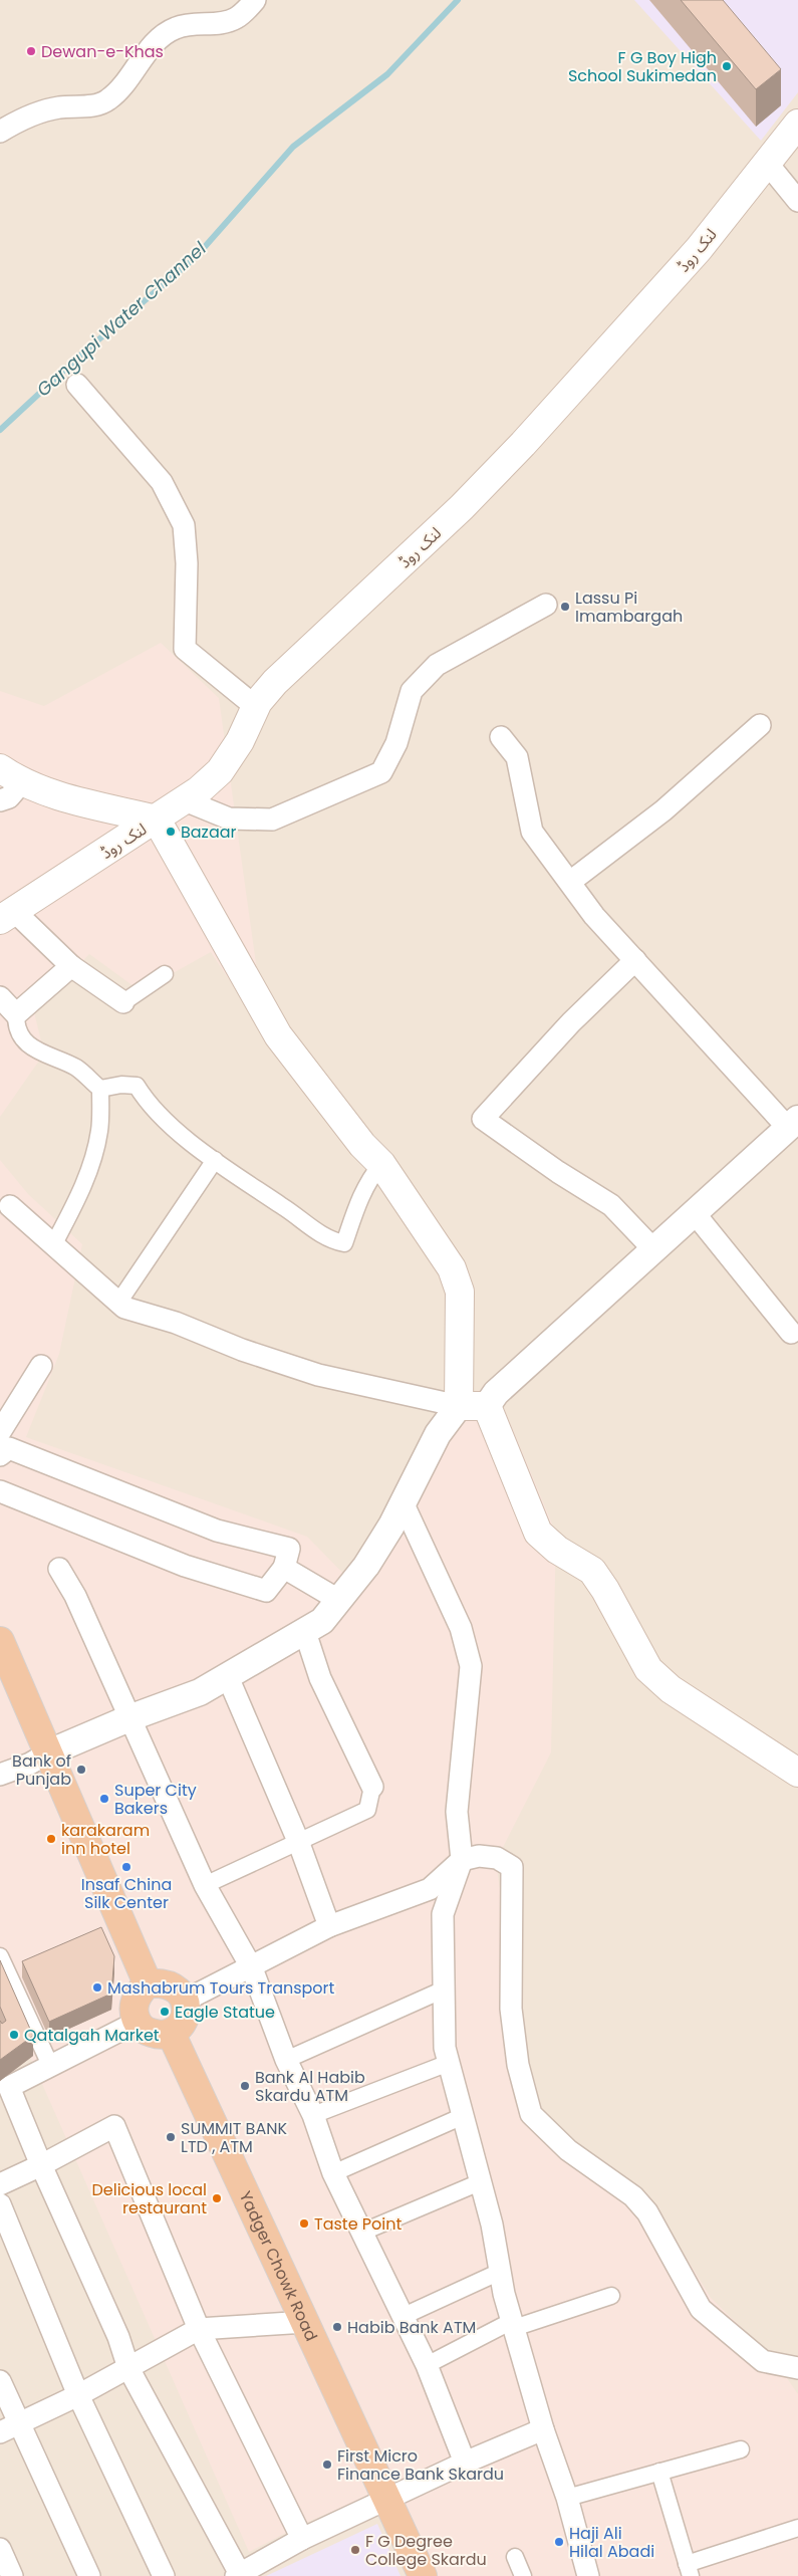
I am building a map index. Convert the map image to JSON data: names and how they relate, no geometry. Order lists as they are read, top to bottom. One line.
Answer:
{"streets":{"highway":["Yadger Chowk Road"],"main road":["لنک روڈ"]},"water":["Gangupi Water Channel"],"places":["Dewan-e-Khas","F G Boy High School Sukimedan","Lassu Pi Imambargah","Bazaar","Bank of Punjab","Super City Bakers","karakaram inn hotel","Insaf China Silk Center","Mashabrum Tours Transport","Eagle Statue","Qatalgah Market","Bank Al Habib Skardu ATM","SUMMIT BANK LTD , ATM","Delicious local restaurant","Taste Point","Habib Bank ATM","First Micro Finance Bank Skardu","Haji Ali Hilal Abadi","F G Degree College Skardu"]}
